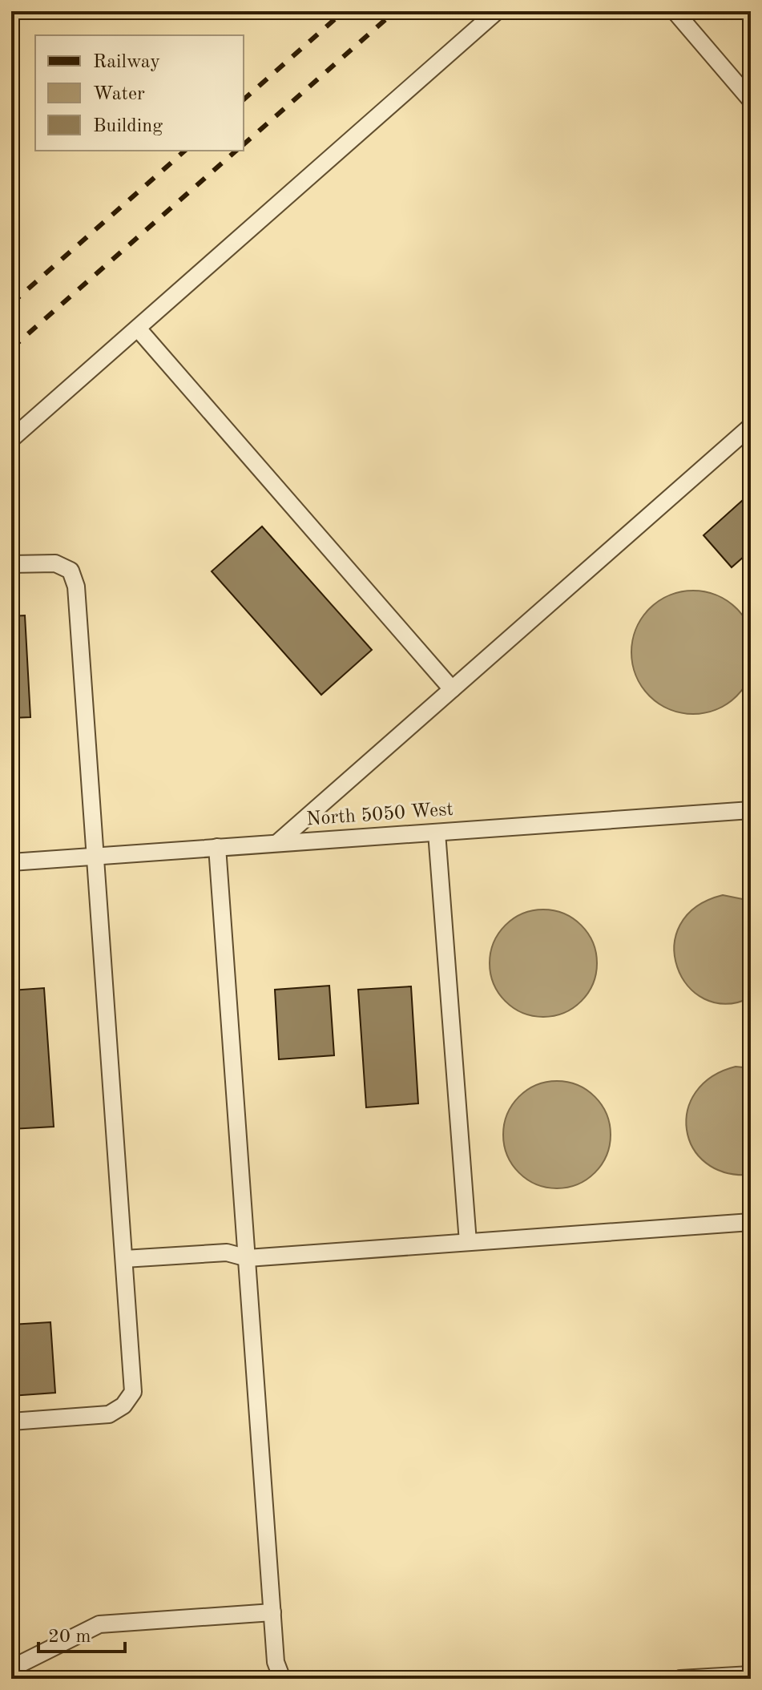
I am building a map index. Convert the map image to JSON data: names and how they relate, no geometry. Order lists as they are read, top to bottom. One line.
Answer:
{"streets":{"lane":["North 5050 West"]},"legend":["Railway","Water","Building"],"scale_bar":"20 m"}
